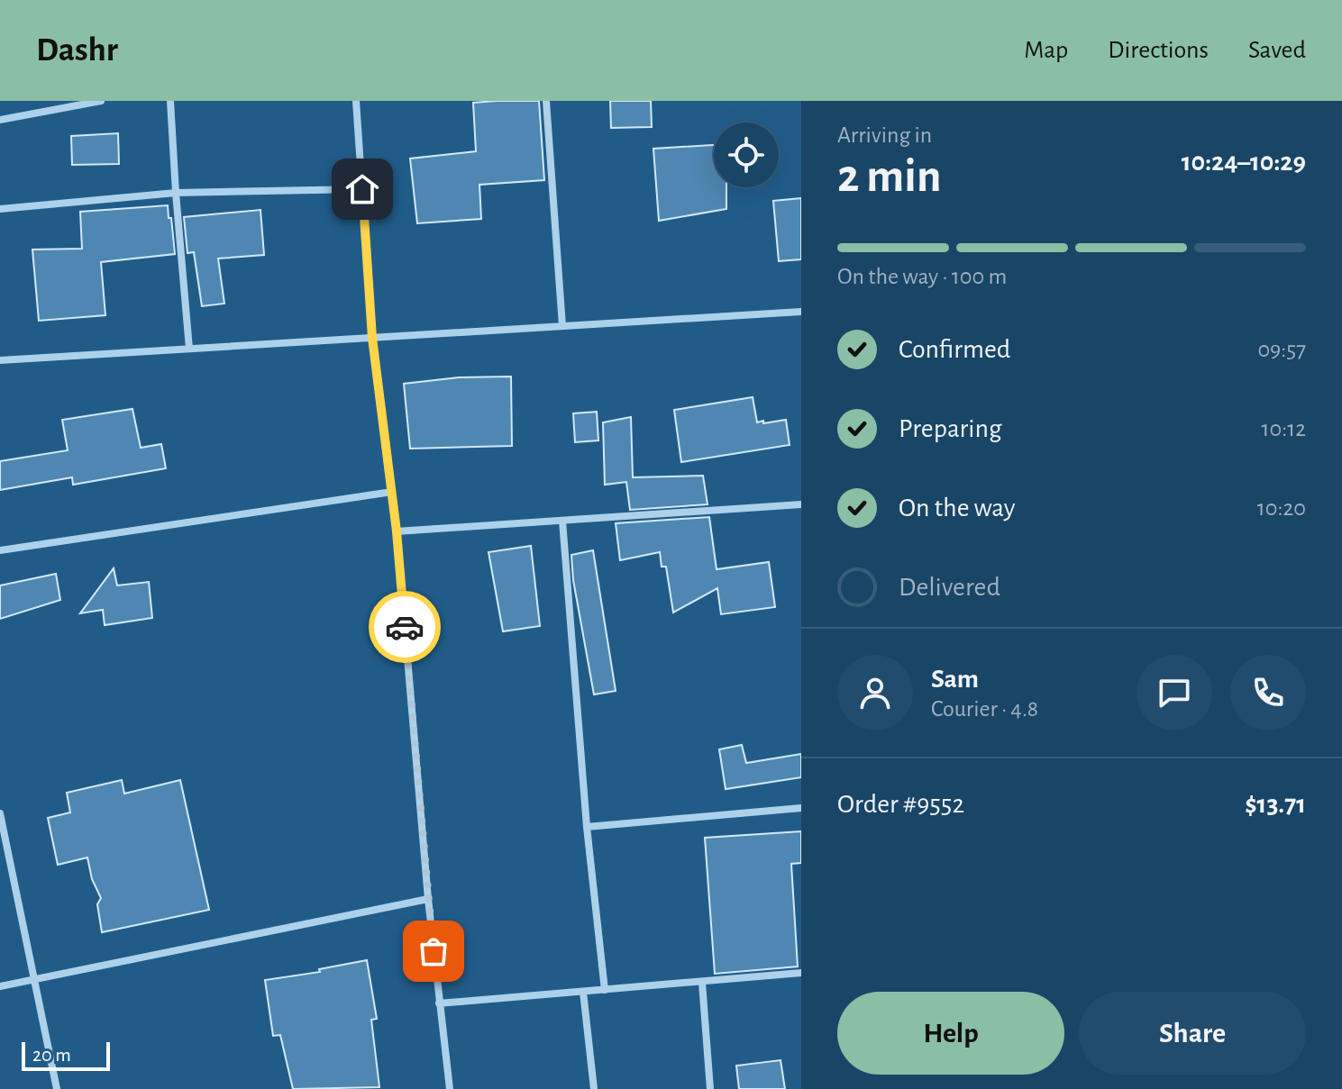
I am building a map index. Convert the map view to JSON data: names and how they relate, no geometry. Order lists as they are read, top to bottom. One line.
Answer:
{"scale_bar":"20 m","page":{"header":"Dashr","nav":["Map","Directions","Saved"],"heading":["2 min","Arriving in","10:24–10:29"],"panel":["Sam","Courier · 4.8","Order #9552","$13.71"],"bar":"On the way · 100 m","list":[["Confirmed","09:57"],["Preparing","10:12"],["On the way","10:20"],"Delivered"],"buttons":["Help","Share"],"scale":"20 m"}}
